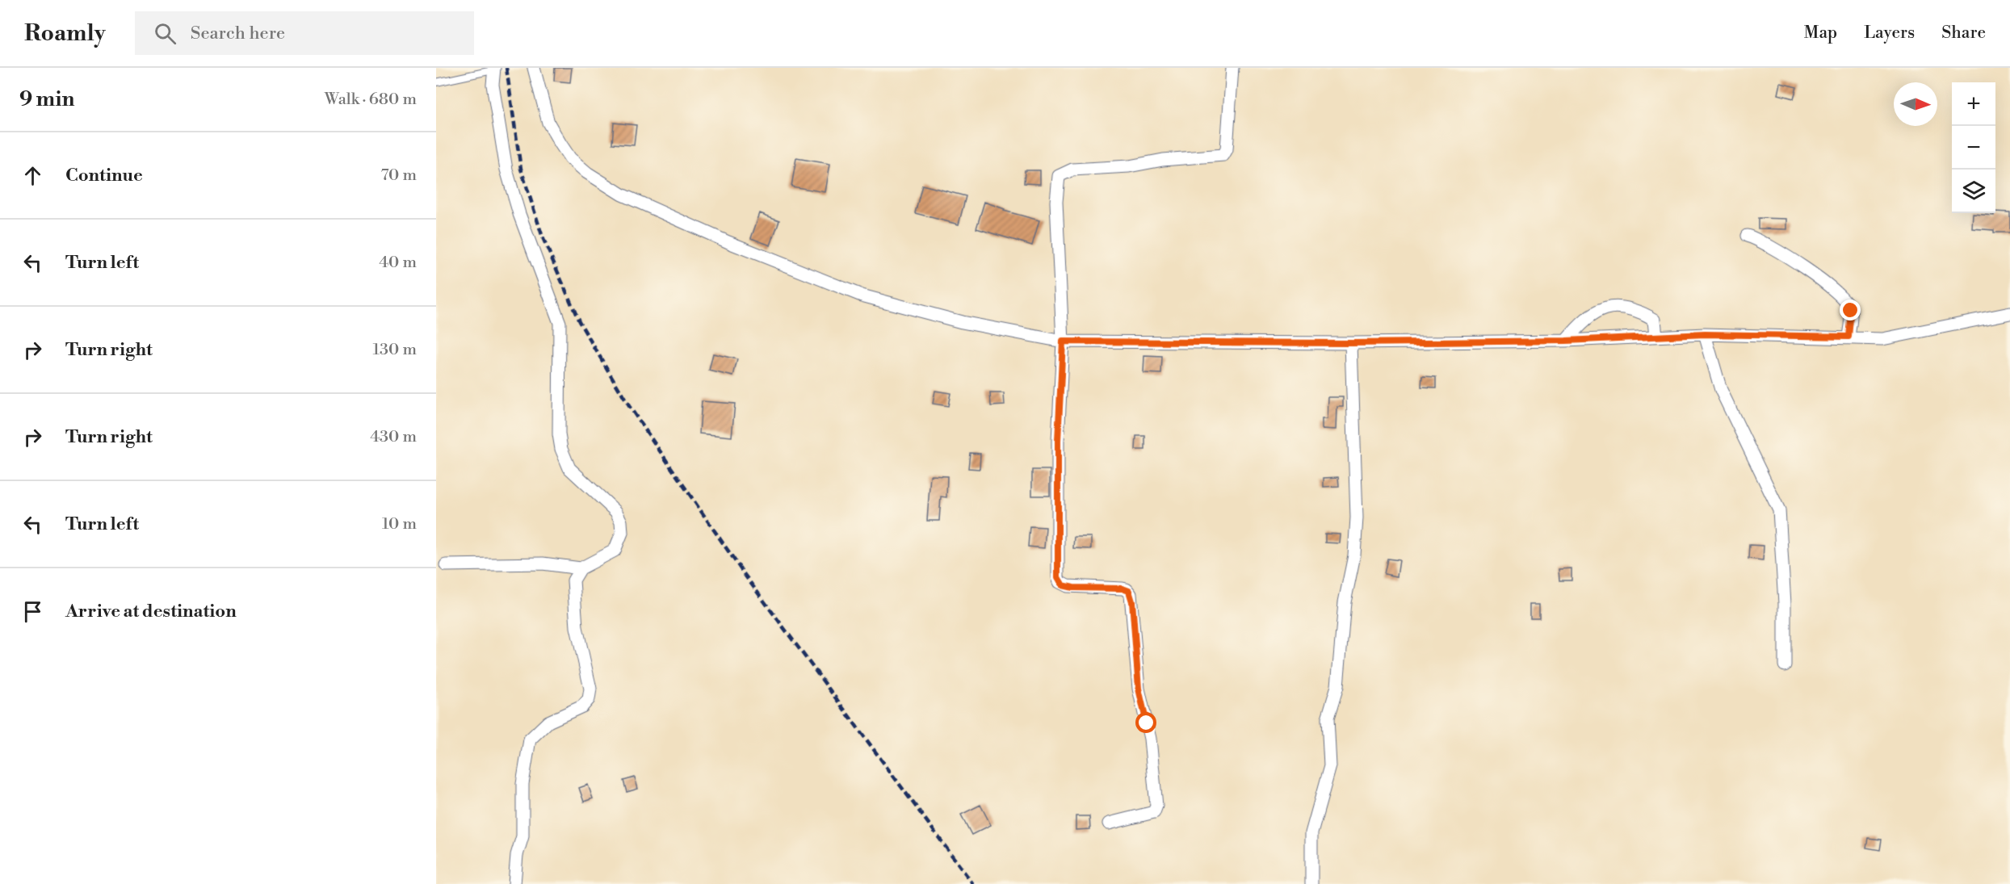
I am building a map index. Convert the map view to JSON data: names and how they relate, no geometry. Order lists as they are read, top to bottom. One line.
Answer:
{"north":"right","page":{"header":"Roamly","search":"Search here","nav":["Map","Layers","Share"],"heading":["9 min","Walk · 680 m"],"map_buttons":["+","−"],"list":[["Continue","70 m"],["Turn left","40 m"],["Turn right","130 m"],["Turn right","430 m"],["Turn left","10 m"],"Arrive at destination"]}}
